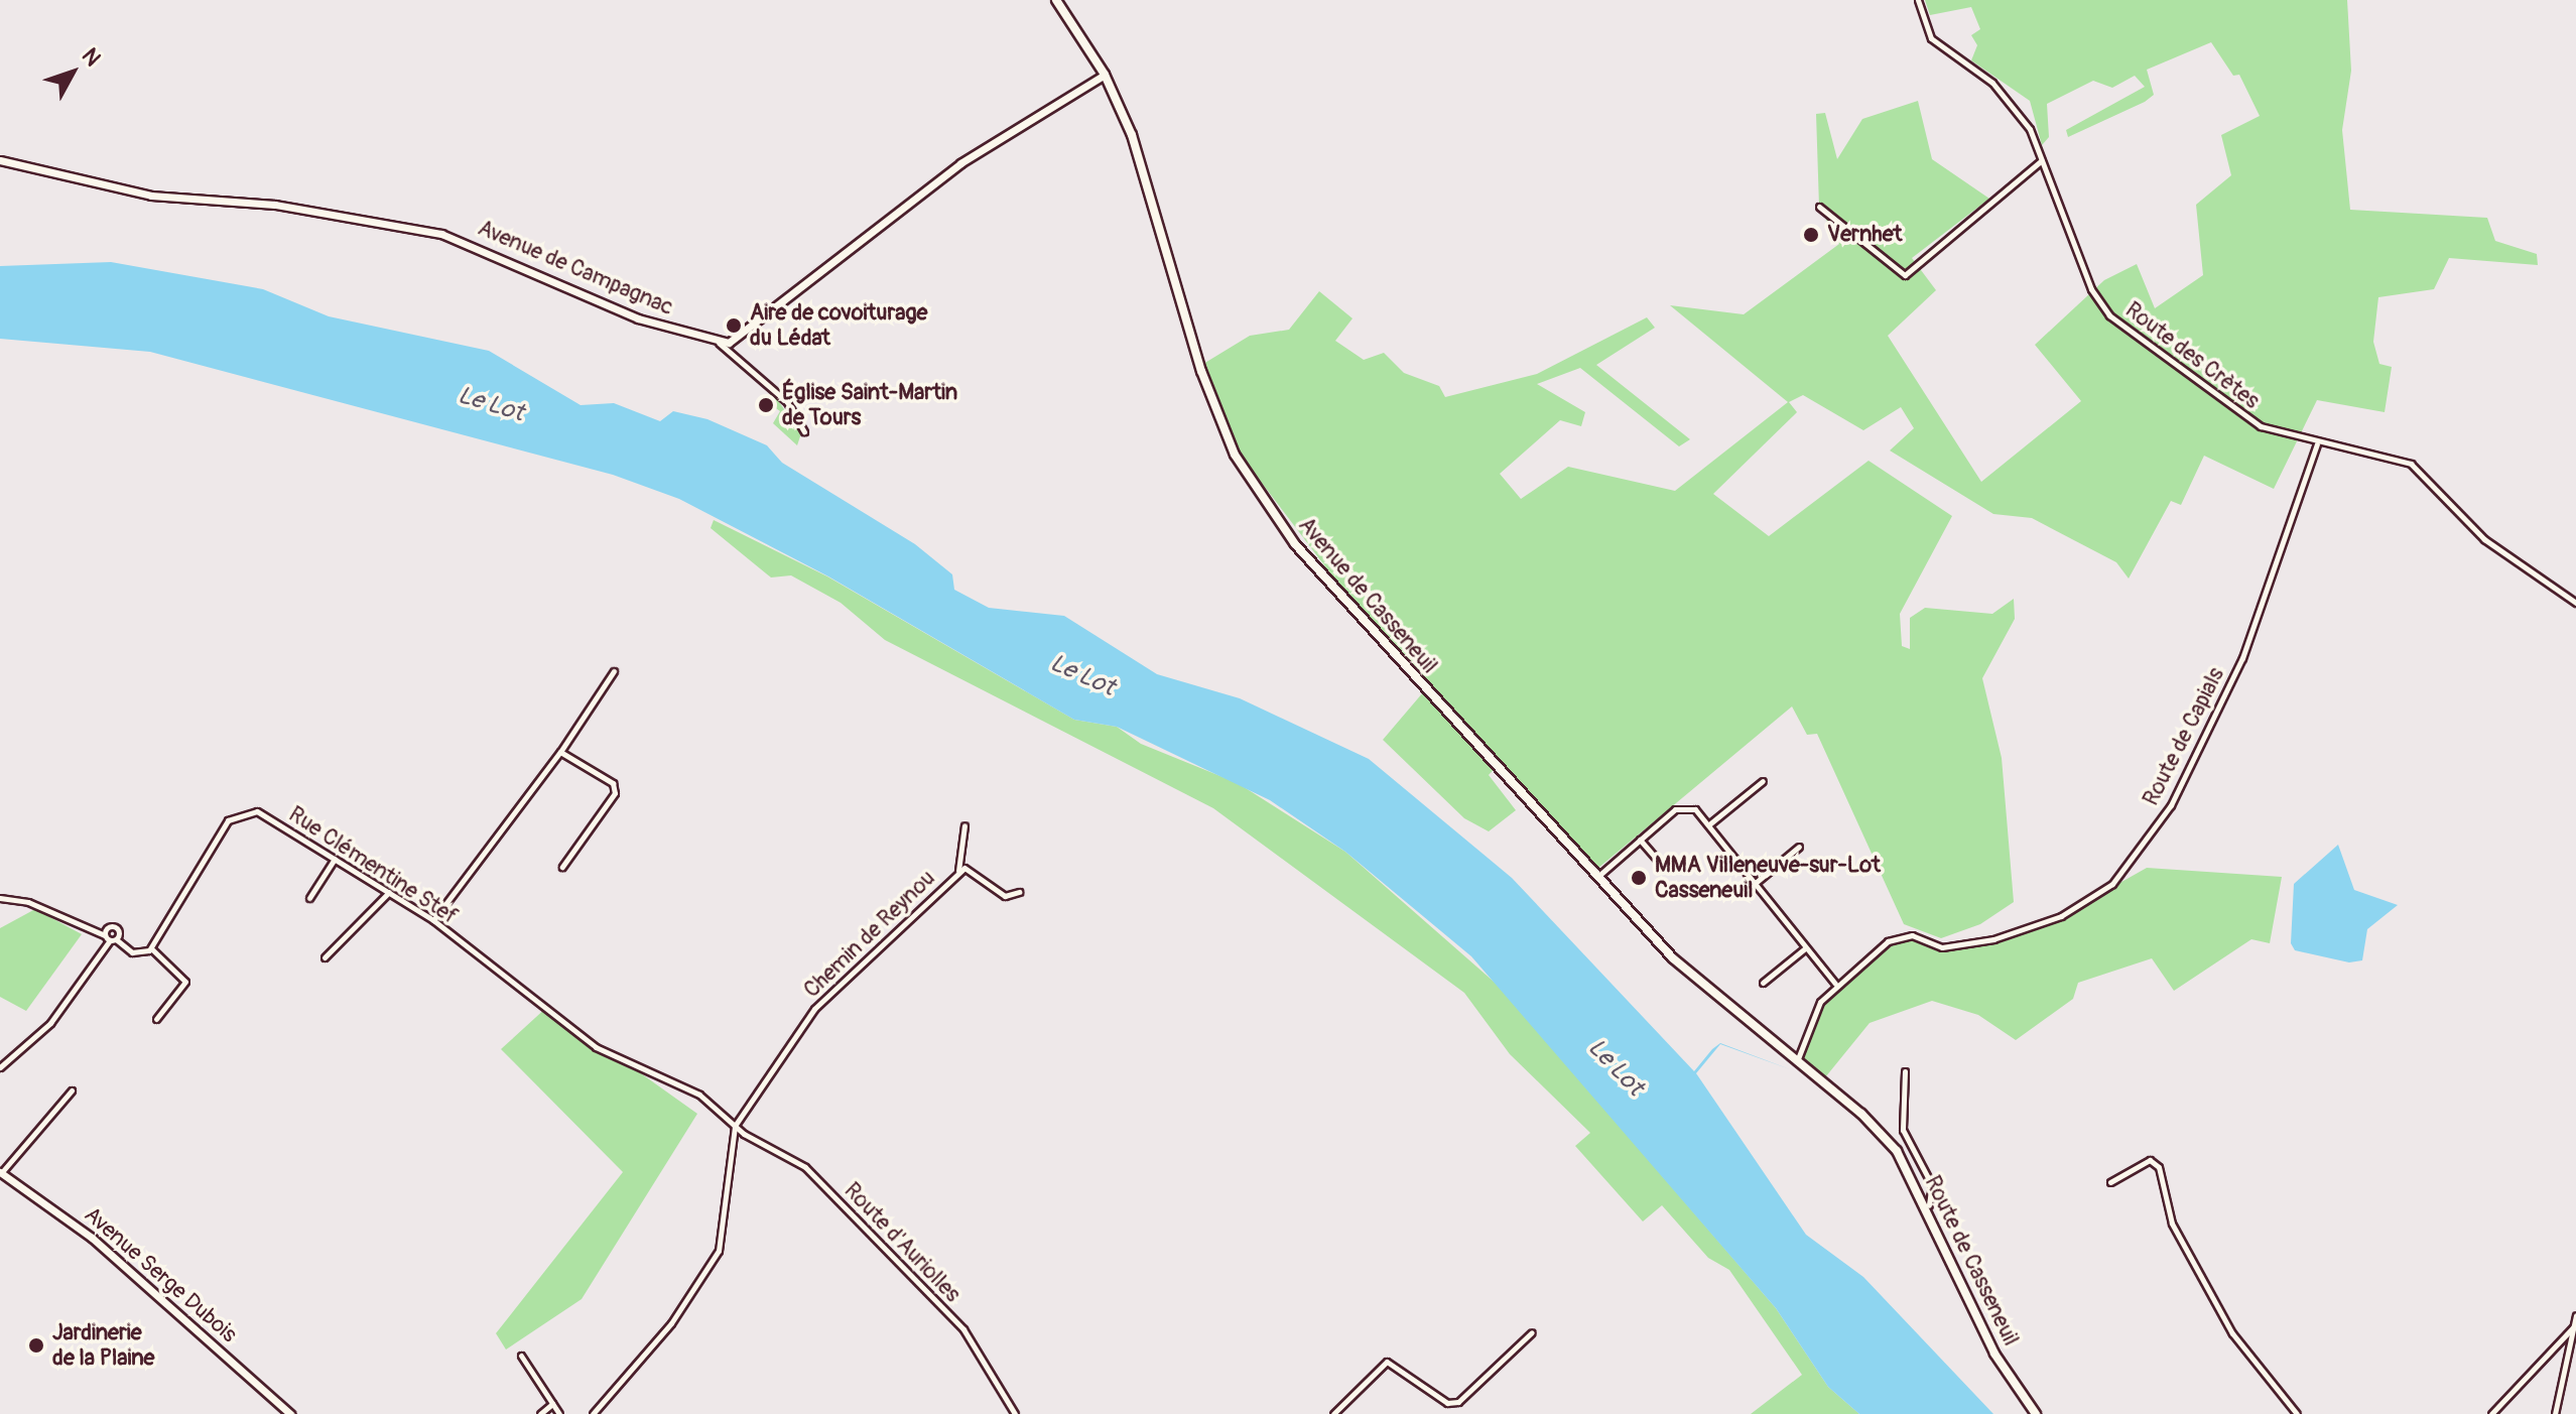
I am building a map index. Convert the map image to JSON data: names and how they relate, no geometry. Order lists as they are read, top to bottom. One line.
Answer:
{"streets":{"main road":["Avenue de Casseneuil","Route de Casseneuil"],"street":["Avenue de Campagnac","Route des Crètes","Route de Capials","Rue Clémentine Stef","Chemin de Reynou","Route d'Auriolles","Avenue Serge Dubois"]},"crossings":[["Route des Crètes","Route de Capials"],["Avenue de Casseneuil","Route de Capials"],["Avenue de Casseneuil","Route de Casseneuil"],["Route de Capials","Route de Casseneuil"],["Rue Clémentine Stef","Chemin de Reynou"],["Rue Clémentine Stef","Route d'Auriolles"],["Chemin de Reynou","Route d'Auriolles"]],"water":["Le Lot"],"places":["Vernhet","Aire de covoiturage du Lédat","Église Saint-Martin de Tours","MMA Villeneuve-sur-Lot Casseneuil","Jardinerie de la Plaine"],"north":"top right"}
